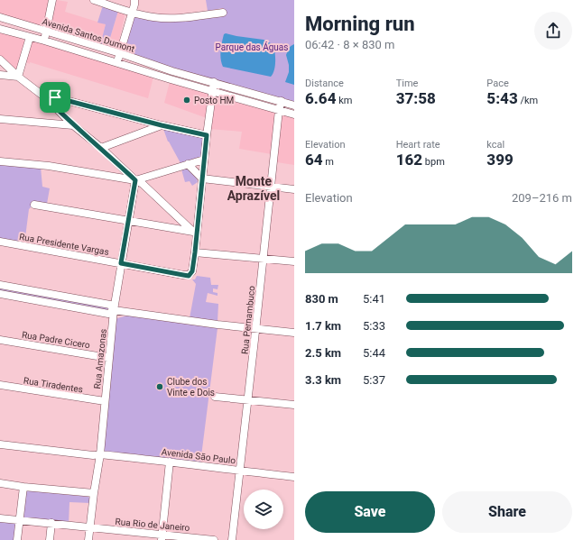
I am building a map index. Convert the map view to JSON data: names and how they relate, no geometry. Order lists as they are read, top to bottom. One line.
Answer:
{"streets":{"street":["Avenida Santos Dumont","Rua Presidente Vargas","Rua Pernambuco","Rua Padre Cicero","Rua Amazonas","Rua Tiradentes","Avenida São Paulo","Rua Rio de Janeiro"]},"crossings":[["Avenida Santos Dumont","Rua Pernambuco"],["Rua Presidente Vargas","Rua Amazonas"],["Rua Pernambuco","Avenida São Paulo"],["Rua Padre Cicero","Rua Amazonas"],["Rua Amazonas","Rua Tiradentes"],["Rua Amazonas","Avenida São Paulo"],["Rua Amazonas","Rua Rio de Janeiro"]],"districts":["Monte Aprazível"],"parks":["Parque das Águas"],"places":["Posto HM","Clube dos Vinte e Dois"],"page":{"heading":["Morning run","06:42 · 8 × 830 m"],"stats":[["Distance","6.64 km"],["Time","37:58"],["Pace","5:43 /km"],["Elevation","64 m"],["Heart rate","162 bpm"],["kcal","399"]],"chart":["Elevation","209–216 m"],"list":[{"name":"830 m","note":"5:41"},{"name":"1.7 km","note":"5:33"},{"name":"2.5 km","note":"5:44"},{"name":"3.3 km","note":"5:37"}],"buttons":["Save","Share"]}}
